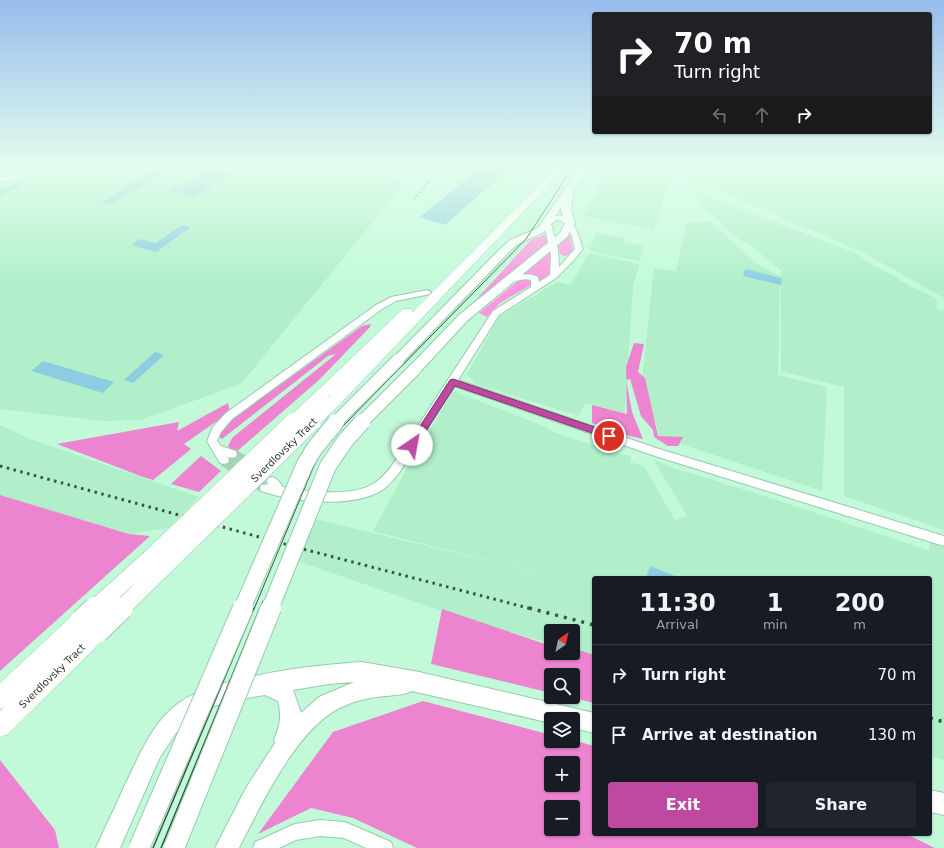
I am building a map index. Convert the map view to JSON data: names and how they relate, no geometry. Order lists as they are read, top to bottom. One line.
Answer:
{"streets":{"main road":["Sverdlovsky Tract"]},"north":"top right","page":{"turn":["70 m","Turn right"],"eta":["11:30","Arrival","1","min","200","m"],"map_buttons":["+","−"],"list":[{"name":"Turn right","value":"70 m"},{"name":"Arrive at destination","value":"130 m"}],"buttons":["Exit","Share"]}}
